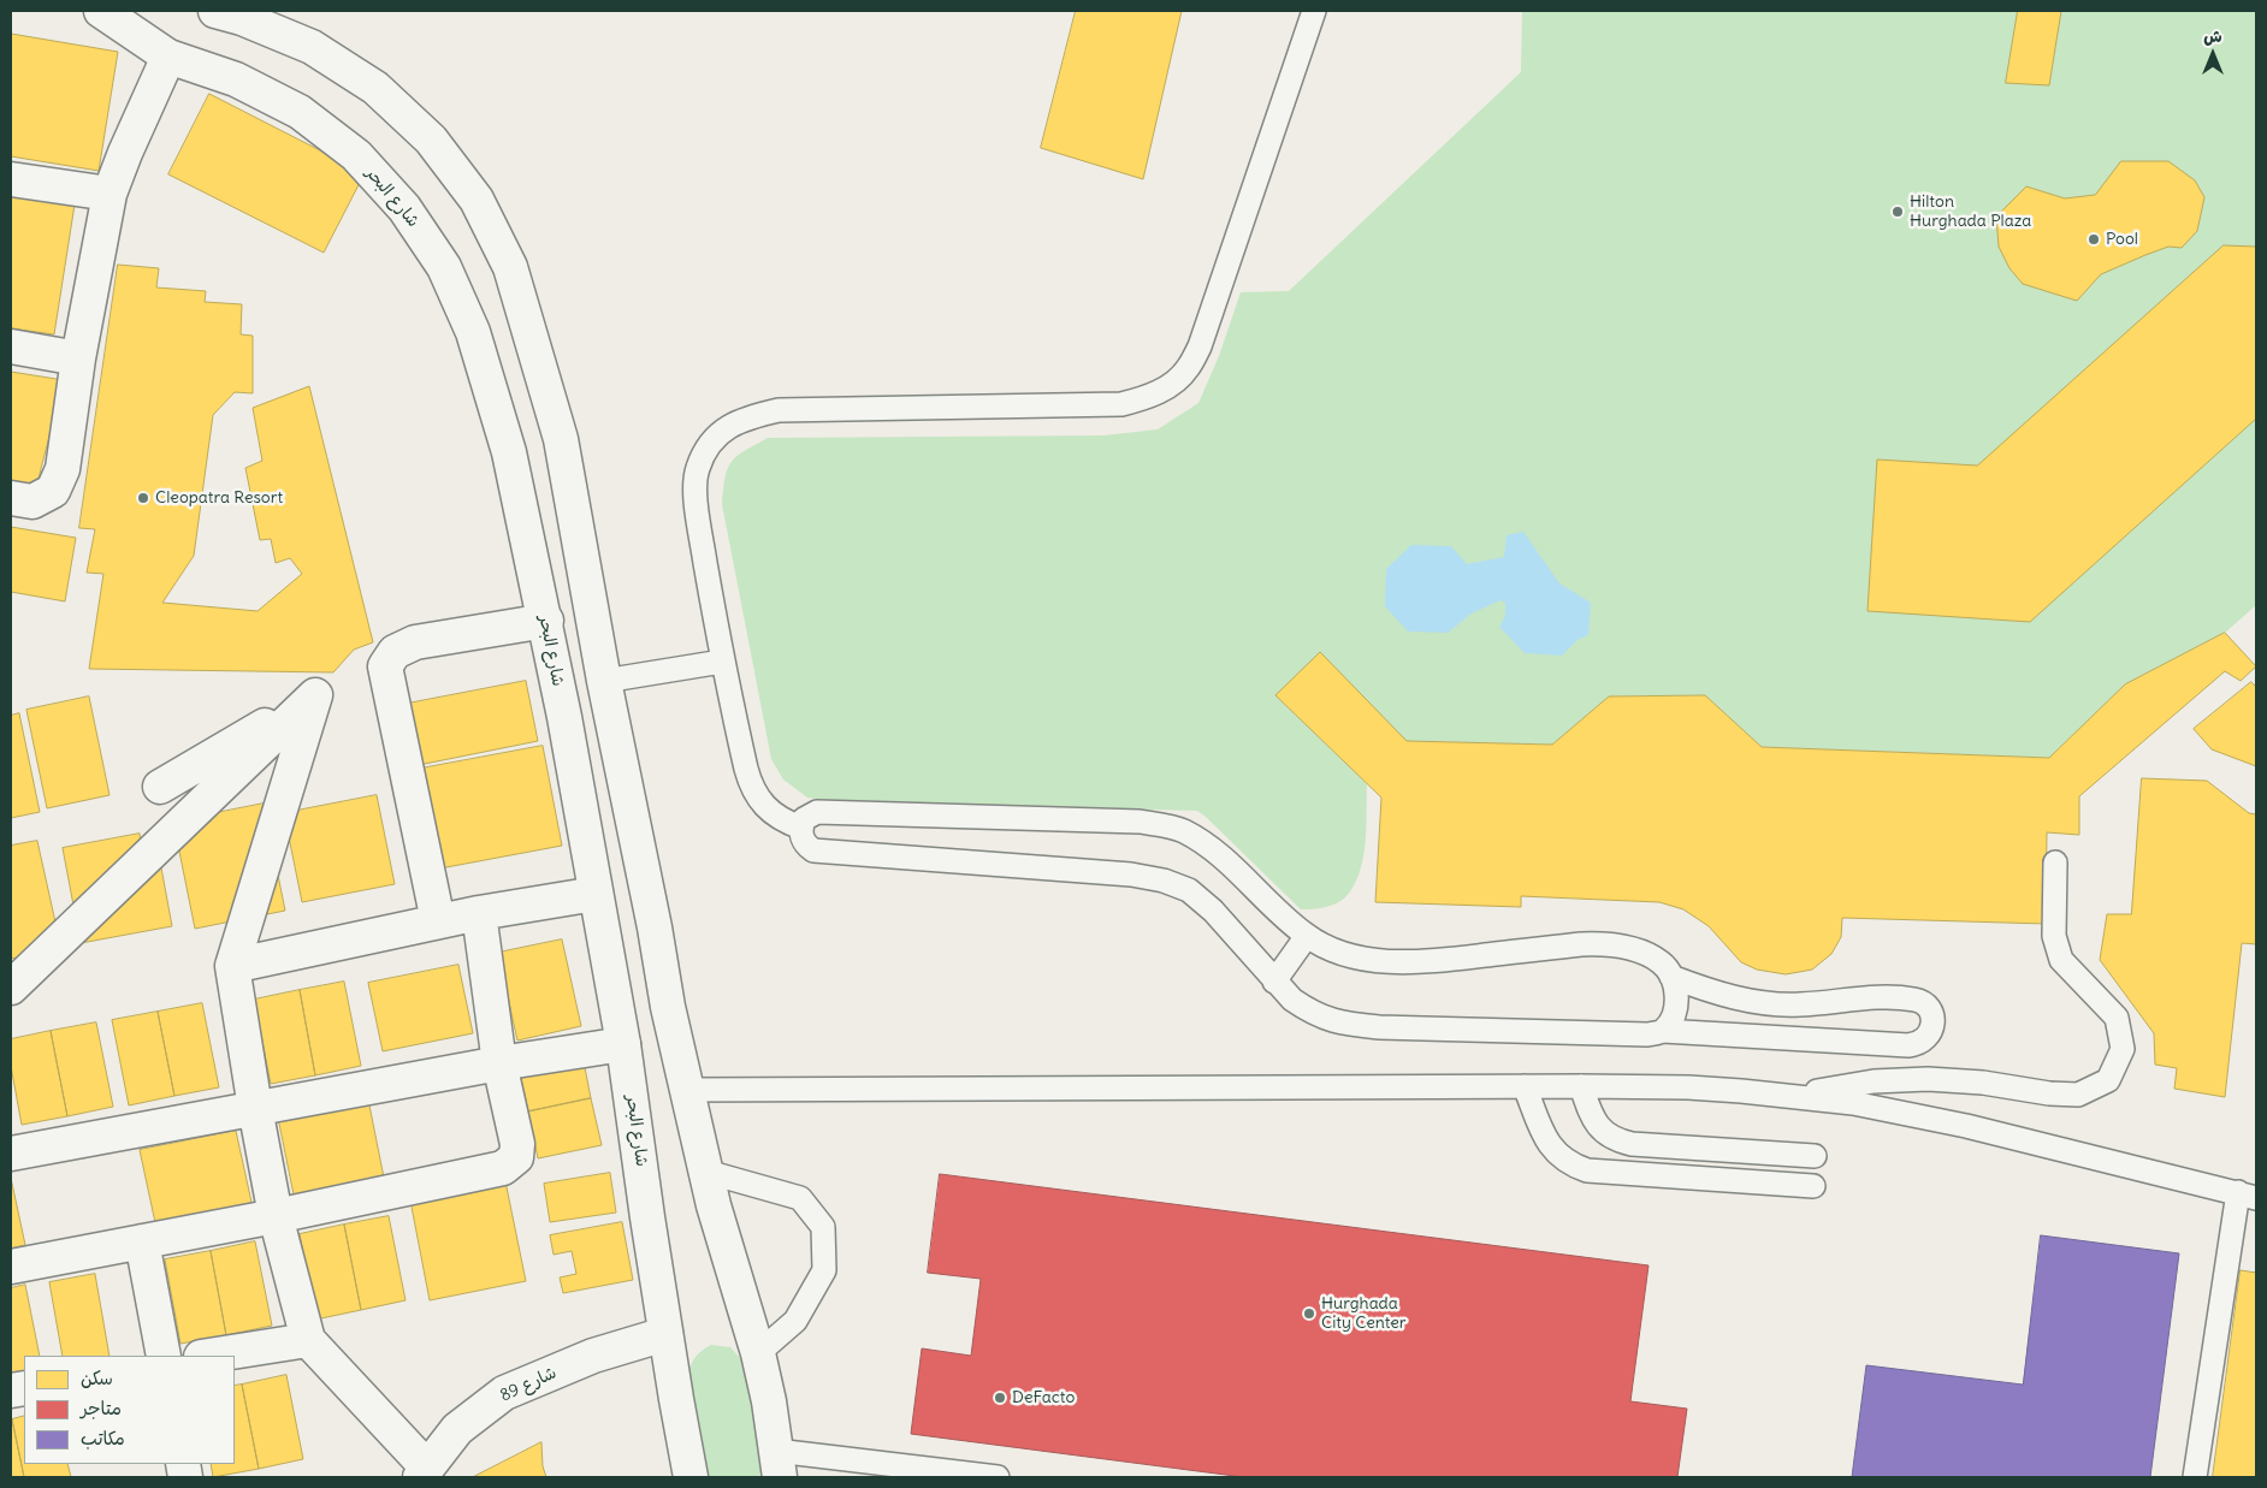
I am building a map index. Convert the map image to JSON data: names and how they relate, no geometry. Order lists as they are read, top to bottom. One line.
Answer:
{"streets":{"street":["شارع البحر","شارع 89"]},"crossings":[["شارع البحر","شارع 89"]],"places":["Hilton Hurghada Plaza","Pool","Cleopatra Resort","Hurghada City Center","DeFacto"],"legend":["سكن","متاجر","مكاتب"],"north":"top"}
